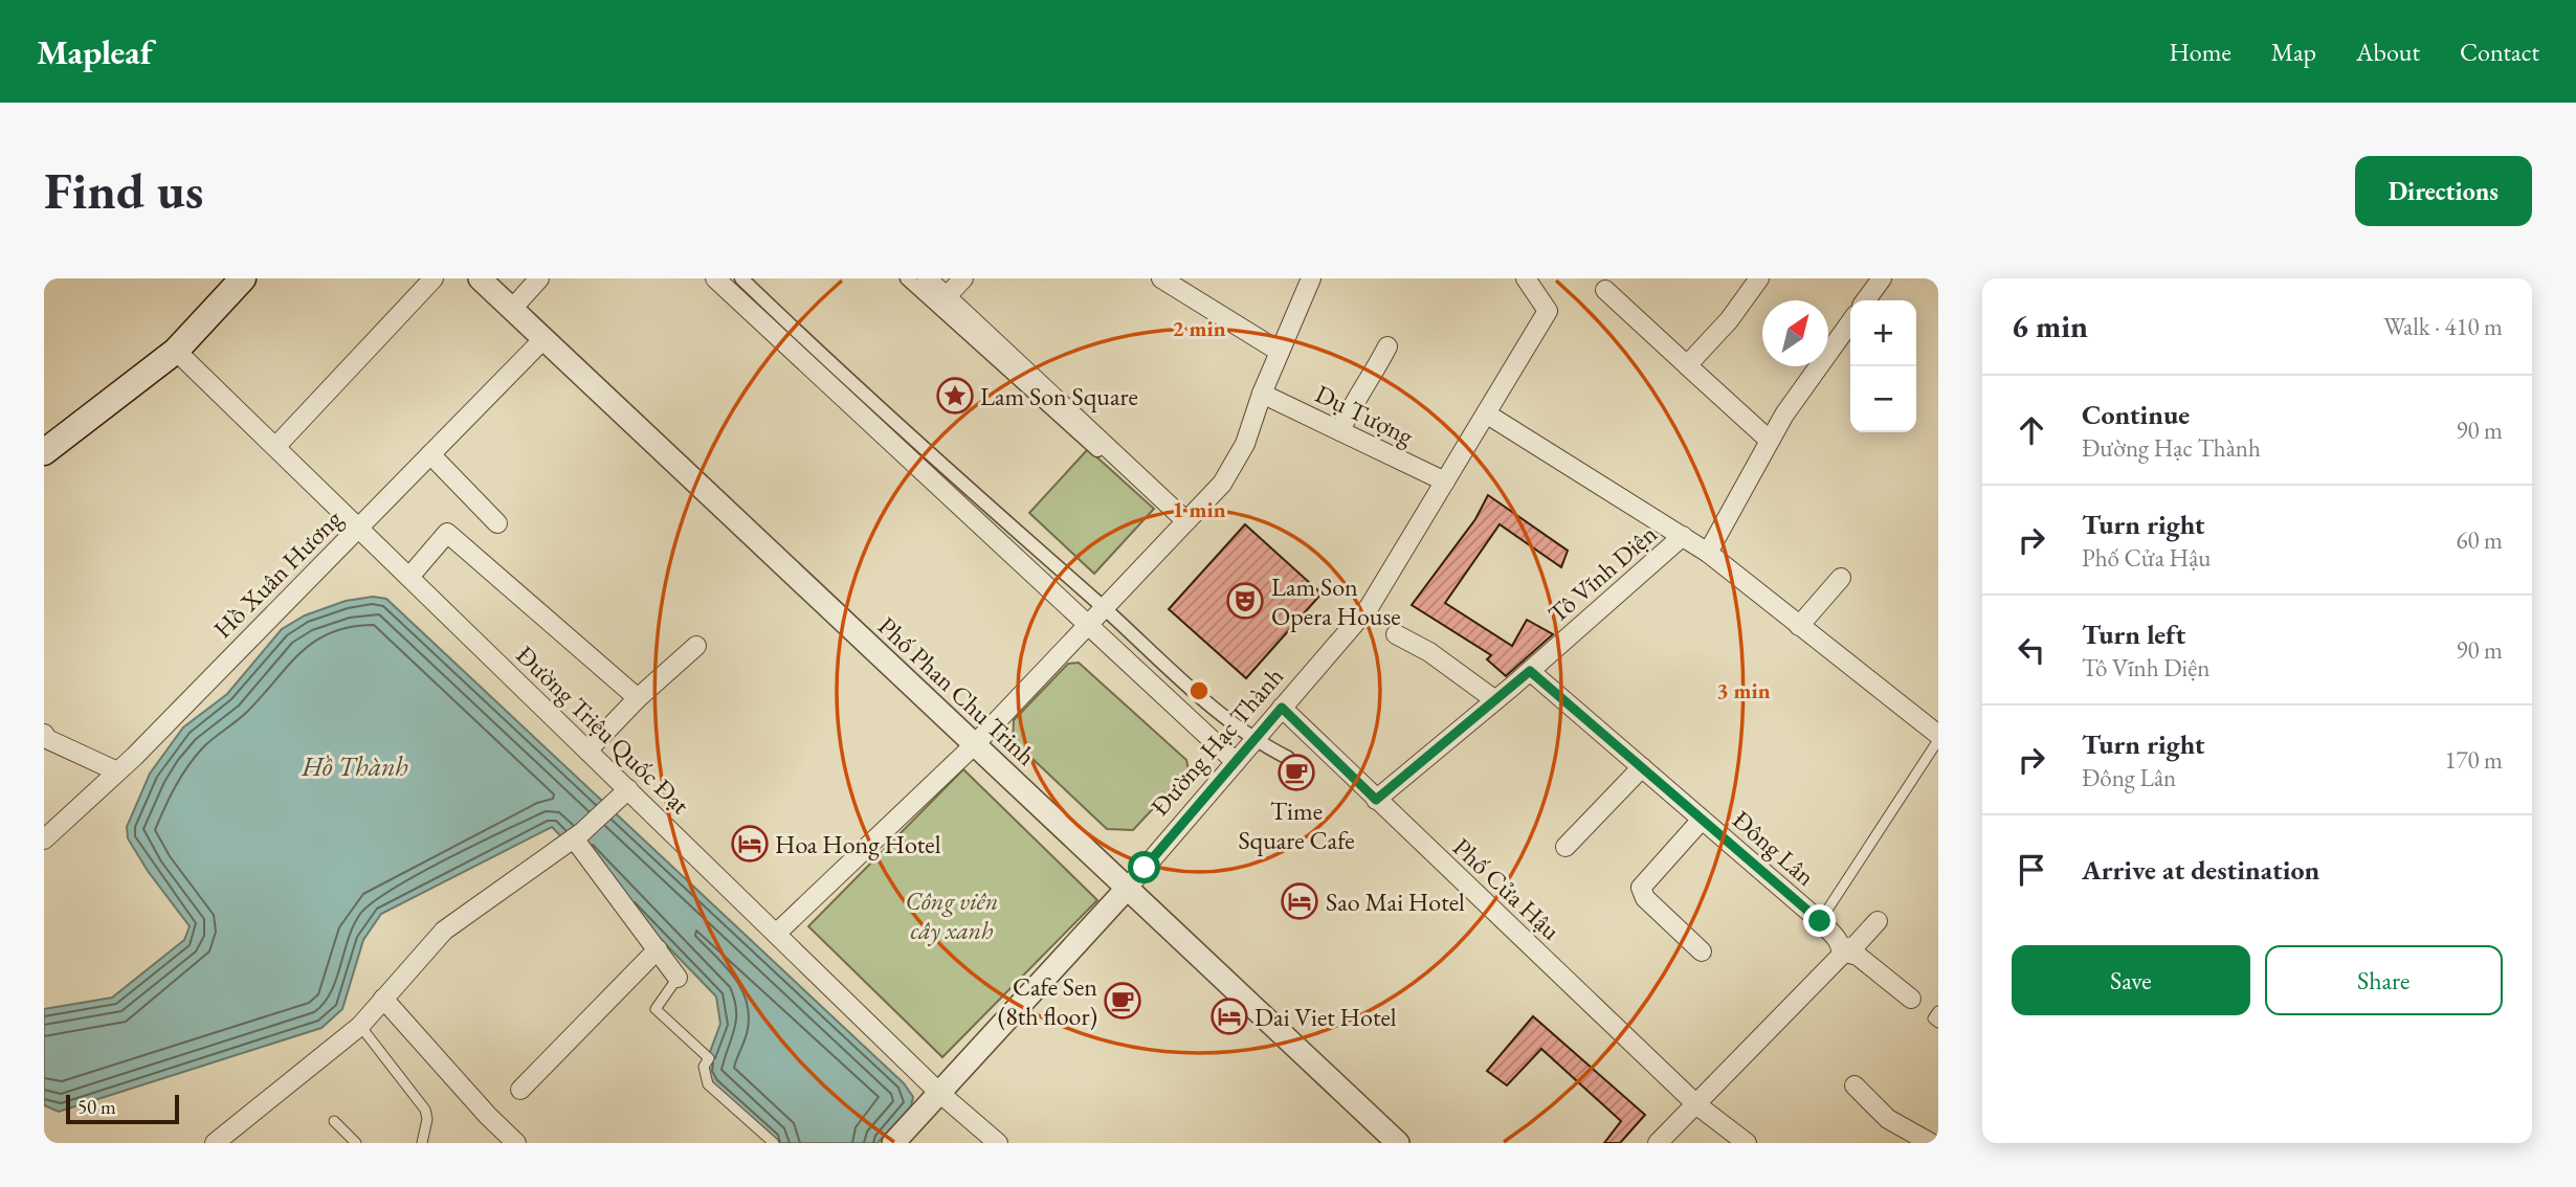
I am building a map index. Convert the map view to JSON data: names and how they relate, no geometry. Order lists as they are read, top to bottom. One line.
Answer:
{"streets":{"street":["Dụ Tượng","Hồ Xuân Hương","Tô Vĩnh Diện","Phố Phan Chu Trinh","Đường Triệu Quốc Đạt","Đường Hạc Thành","Đông Lân","Phố Cửa Hậu"]},"crossings":[["Dụ Tượng","Đường Hạc Thành"],["Hồ Xuân Hương","Phố Phan Chu Trinh"],["Hồ Xuân Hương","Đường Triệu Quốc Đạt"],["Tô Vĩnh Diện","Đông Lân"],["Tô Vĩnh Diện","Phố Cửa Hậu"],["Phố Phan Chu Trinh","Đường Hạc Thành"],["Đường Triệu Quốc Đạt","Đường Hạc Thành"],["Đường Hạc Thành","Phố Cửa Hậu"]],"water":["Hồ Thành"],"parks":["Công viên cây xanh"],"places":{"place":["Lam Son Square"],"theatre":["Lam Son Opera House"],"cafe":["Time Square Cafe","Cafe Sen (8th floor)"],"hotel":["Hoa Hong Hotel","Sao Mai Hotel","Dai Viet Hotel"]},"scale_bar":"50 m","north":"top right","page":{"header":"Mapleaf","nav":["Home","Map","About","Contact"],"buttons":["Directions",["Save","Share"]],"title":"Find us","heading":["6 min","Walk · 410 m"],"map_buttons":["+","−"],"list":[["Continue","Đường Hạc Thành","90 m"],["Turn right","Phố Cửa Hậu","60 m"],["Turn left","Tô Vĩnh Diện","90 m"],["Turn right","Đông Lân","170 m"],"Arrive at destination"],"scale":"50 m"},"rings":["2 min","1 min","3 min"]}
